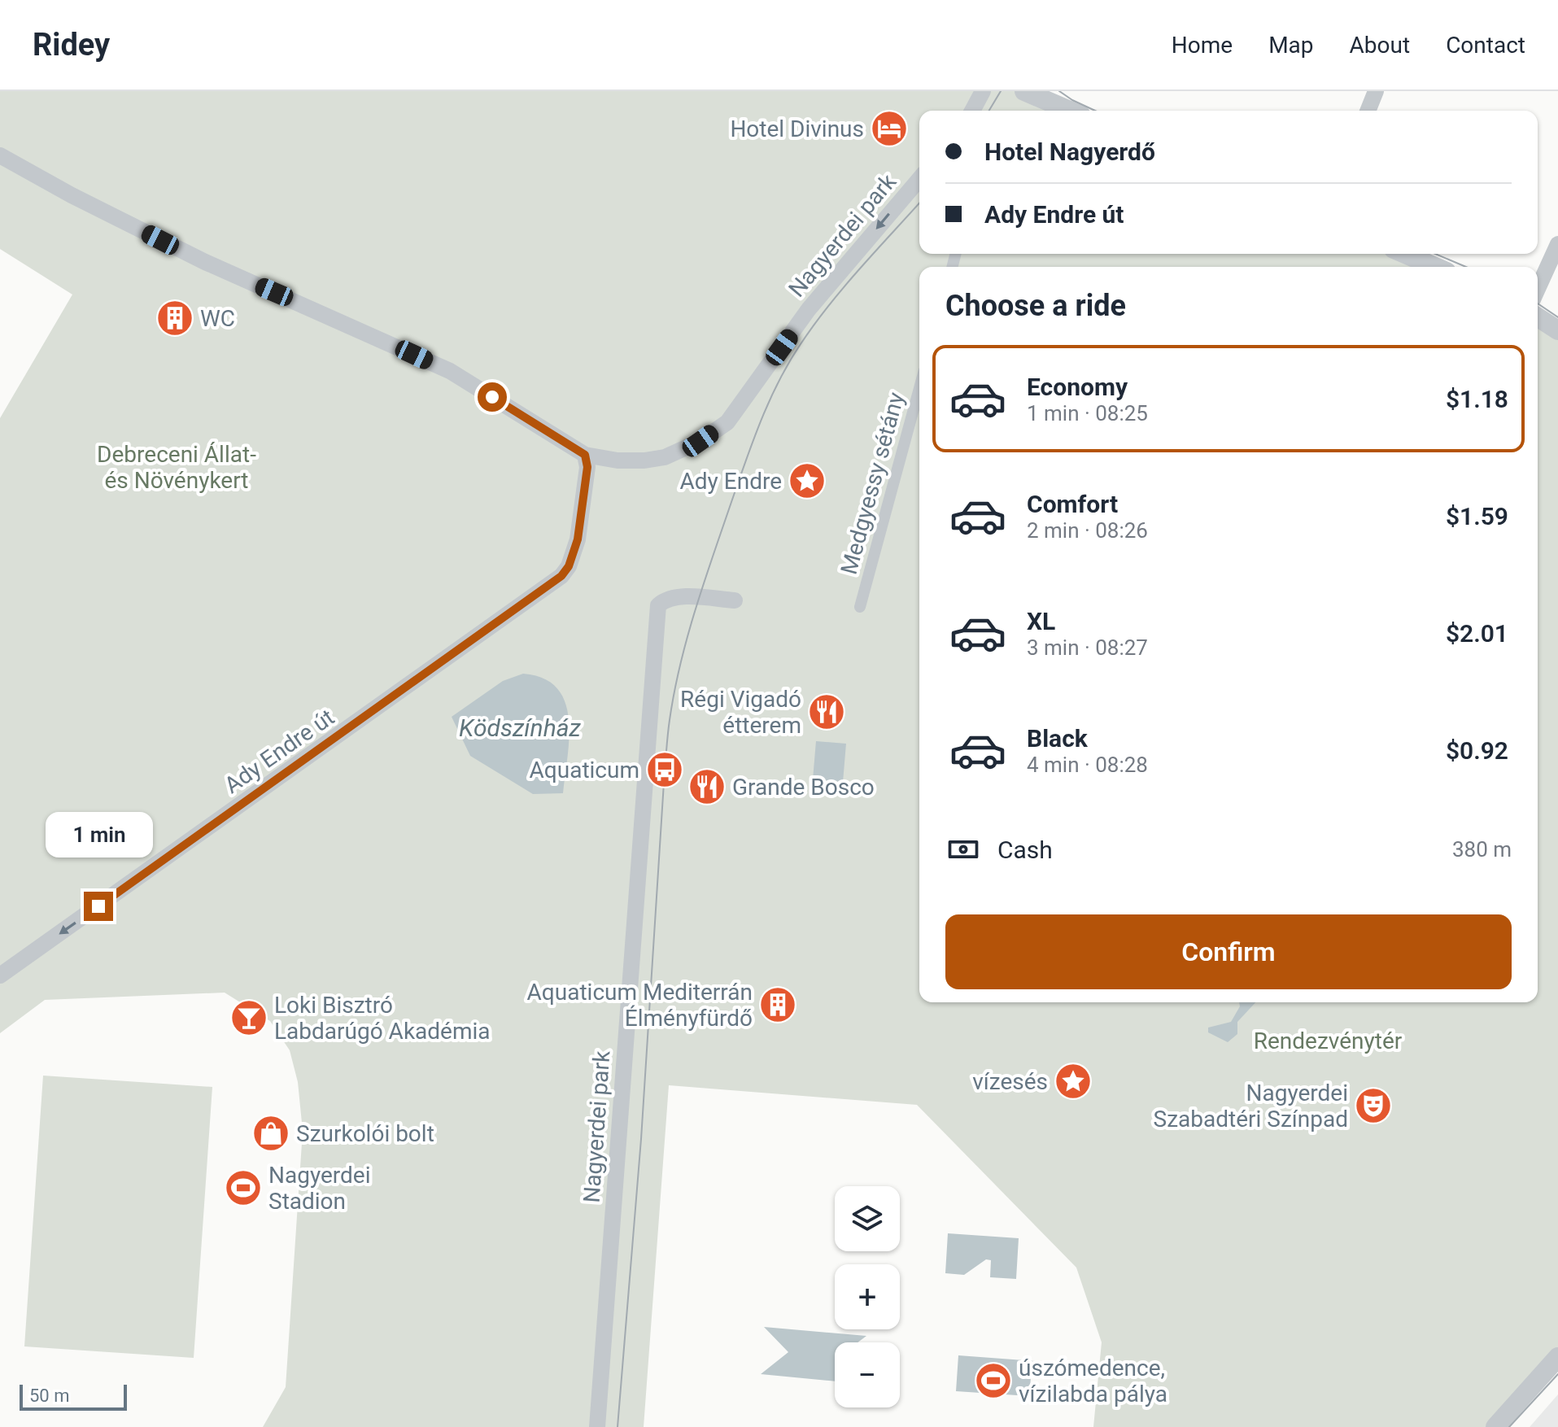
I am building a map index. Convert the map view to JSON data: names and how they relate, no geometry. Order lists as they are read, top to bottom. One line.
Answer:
{"streets":{"street":["Nagyerdei park","Medgyessy sétány","Ady Endre út"]},"crossings":[["Nagyerdei park","Ady Endre út"]],"one_way":["Ady Endre út"],"water":["Ködszínház"],"parks":["Debreceni Állat- és Növénykert","Rendezvénytér"],"places":{"hotel":["Hotel Divinus"],"building":["WC","Aquaticum Mediterrán Élményfürdő"],"place":["Ady Endre","vízesés"],"restaurant":["Régi Vigadó étterem","Grande Bosco"],"bus stop":["Aquaticum"],"bar":["Loki Bisztró Labdarúgó Akadémia"],"theatre":["Nagyerdei Szabadtéri Színpad"],"shop":["Szurkolói bolt"],"sports":["Nagyerdei Stadion","úszómedence, vízilabda pálya"]},"scale_bar":"50 m","page":{"header":"Ridey","nav":["Home","Map","About","Contact"],"banner":["Hotel Nagyerdő","Ady Endre út"],"heading":"Choose a ride","list":[{"name":"Economy","note":"1 min · 08:25","value":"$1.18"},{"name":"Comfort","note":"2 min · 08:26","value":"$1.59"},{"name":"XL","note":"3 min · 08:27","value":"$2.01"},{"name":"Black","note":"4 min · 08:28","value":"$0.92"}],"bubble":"1 min","pay":["Cash","380 m"],"buttons":"Confirm","map_buttons":["+","−"],"scale":"50 m"}}
